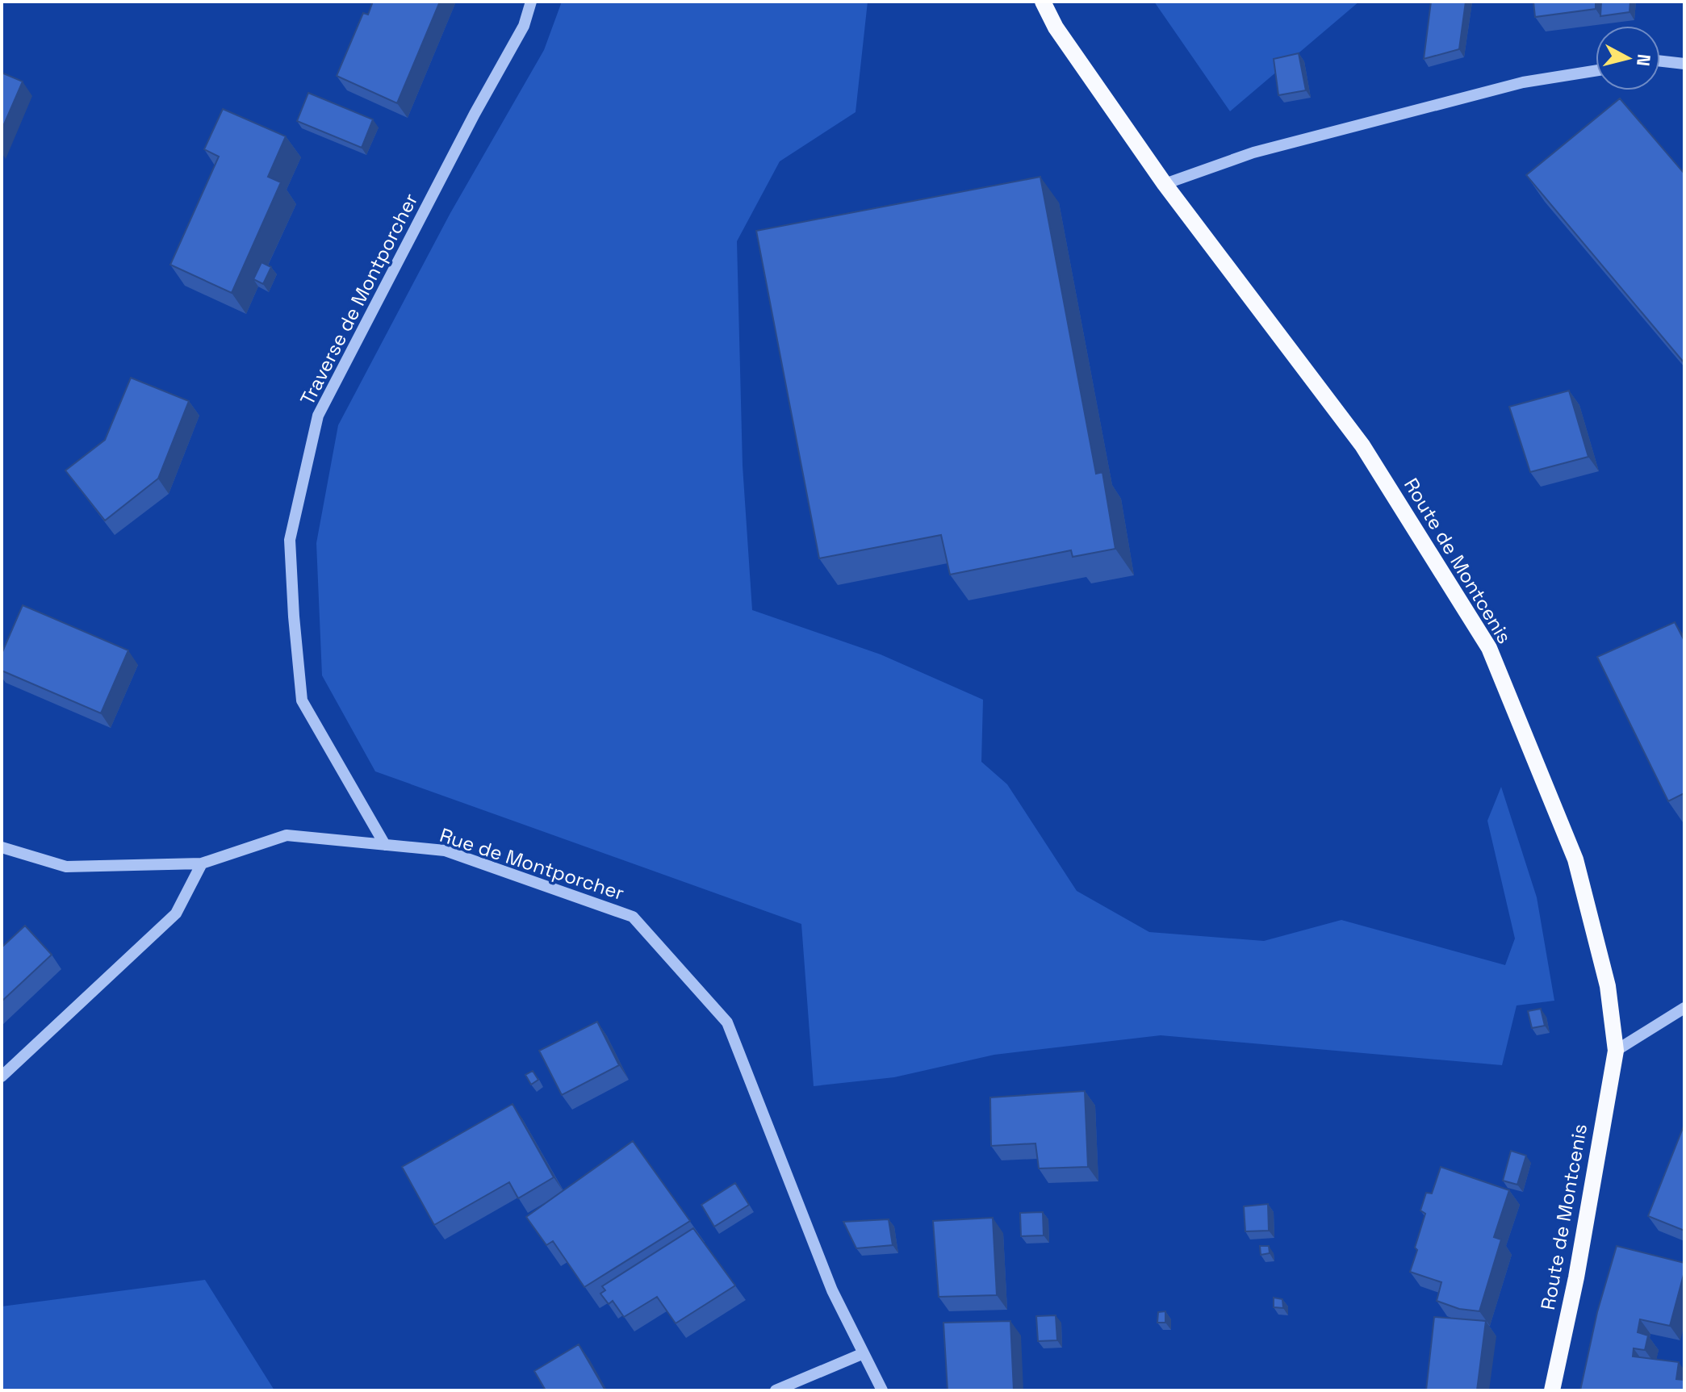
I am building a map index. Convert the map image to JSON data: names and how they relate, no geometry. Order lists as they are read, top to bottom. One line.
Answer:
{"streets":{"main road":["Route de Montcenis"],"street":["Traverse de Montporcher","Rue de Montporcher"]},"crossings":[["Traverse de Montporcher","Rue de Montporcher"]],"north":"right"}
